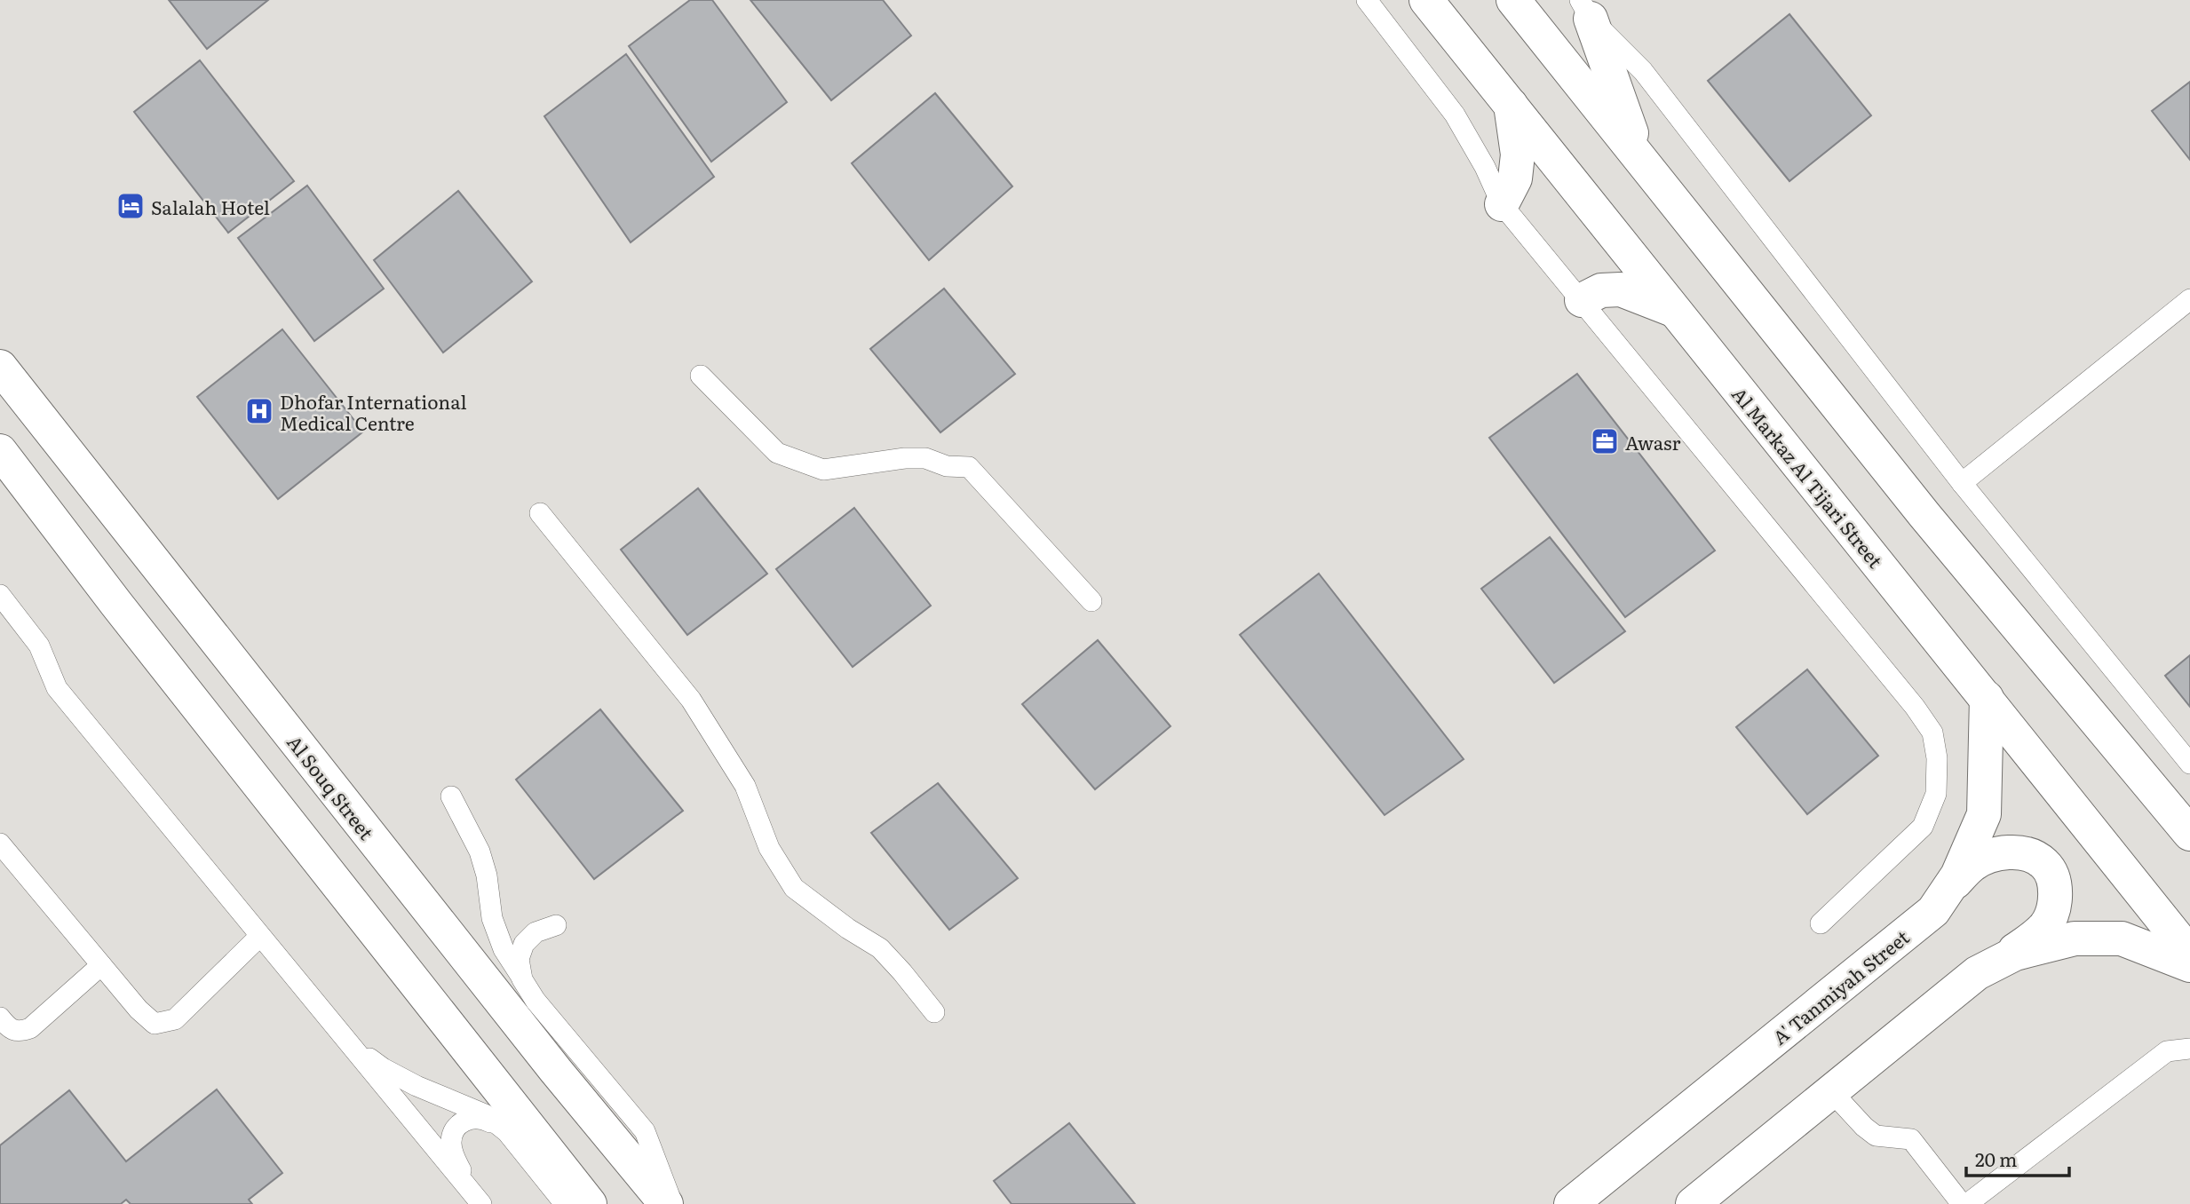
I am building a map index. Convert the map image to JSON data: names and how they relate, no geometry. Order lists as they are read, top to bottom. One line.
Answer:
{"streets":{"street":["Al Markaz Al Tijari Street","Al Souq Street","A' Tanmiyah Street"]},"crossings":[["Al Markaz Al Tijari Street","A' Tanmiyah Street"]],"places":{"hotel":["Salalah Hotel"],"hospital":["Dhofar International Medical Centre"],"office":["Awasr"]},"scale_bar":"20 m"}
